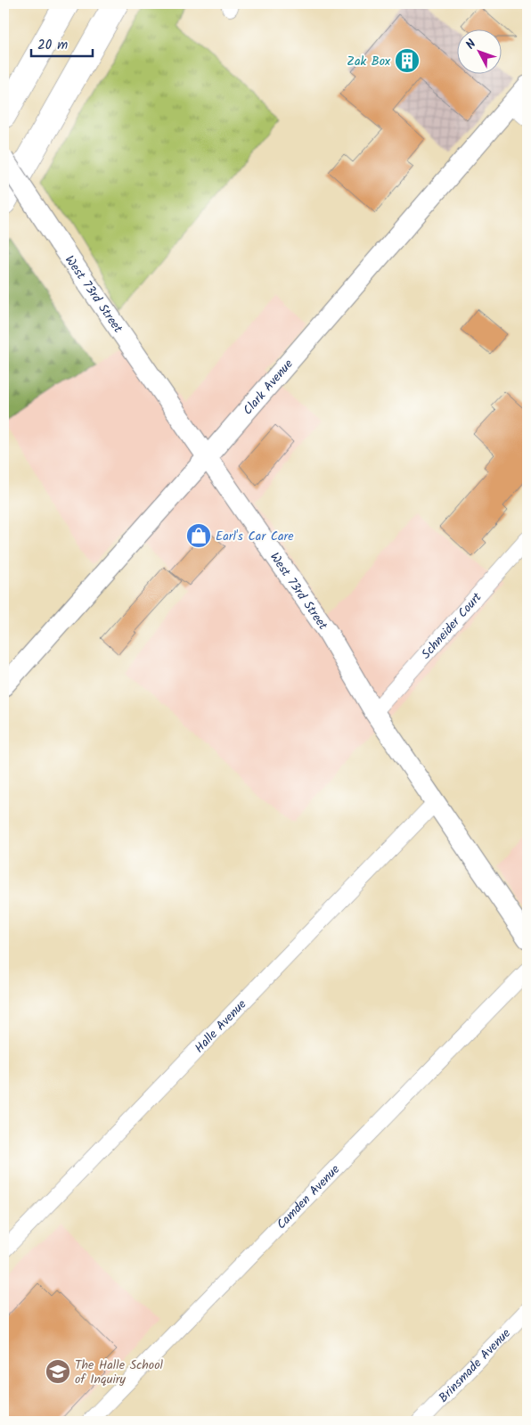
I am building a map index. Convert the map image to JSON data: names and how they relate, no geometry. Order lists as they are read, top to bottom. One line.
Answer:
{"streets":{"street":["West 73rd Street","Clark Avenue","Schneider Court","Halle Avenue","Camden Avenue","Brinsmade Avenue"]},"crossings":[["West 73rd Street","Clark Avenue"],["West 73rd Street","Schneider Court"],["West 73rd Street","Halle Avenue"]],"places":{"building":["Zak Box"],"shop":["Earl's Car Care"],"school or university":["The Halle School of Inquiry"]},"scale_bar":"20 m","north":"top left"}
